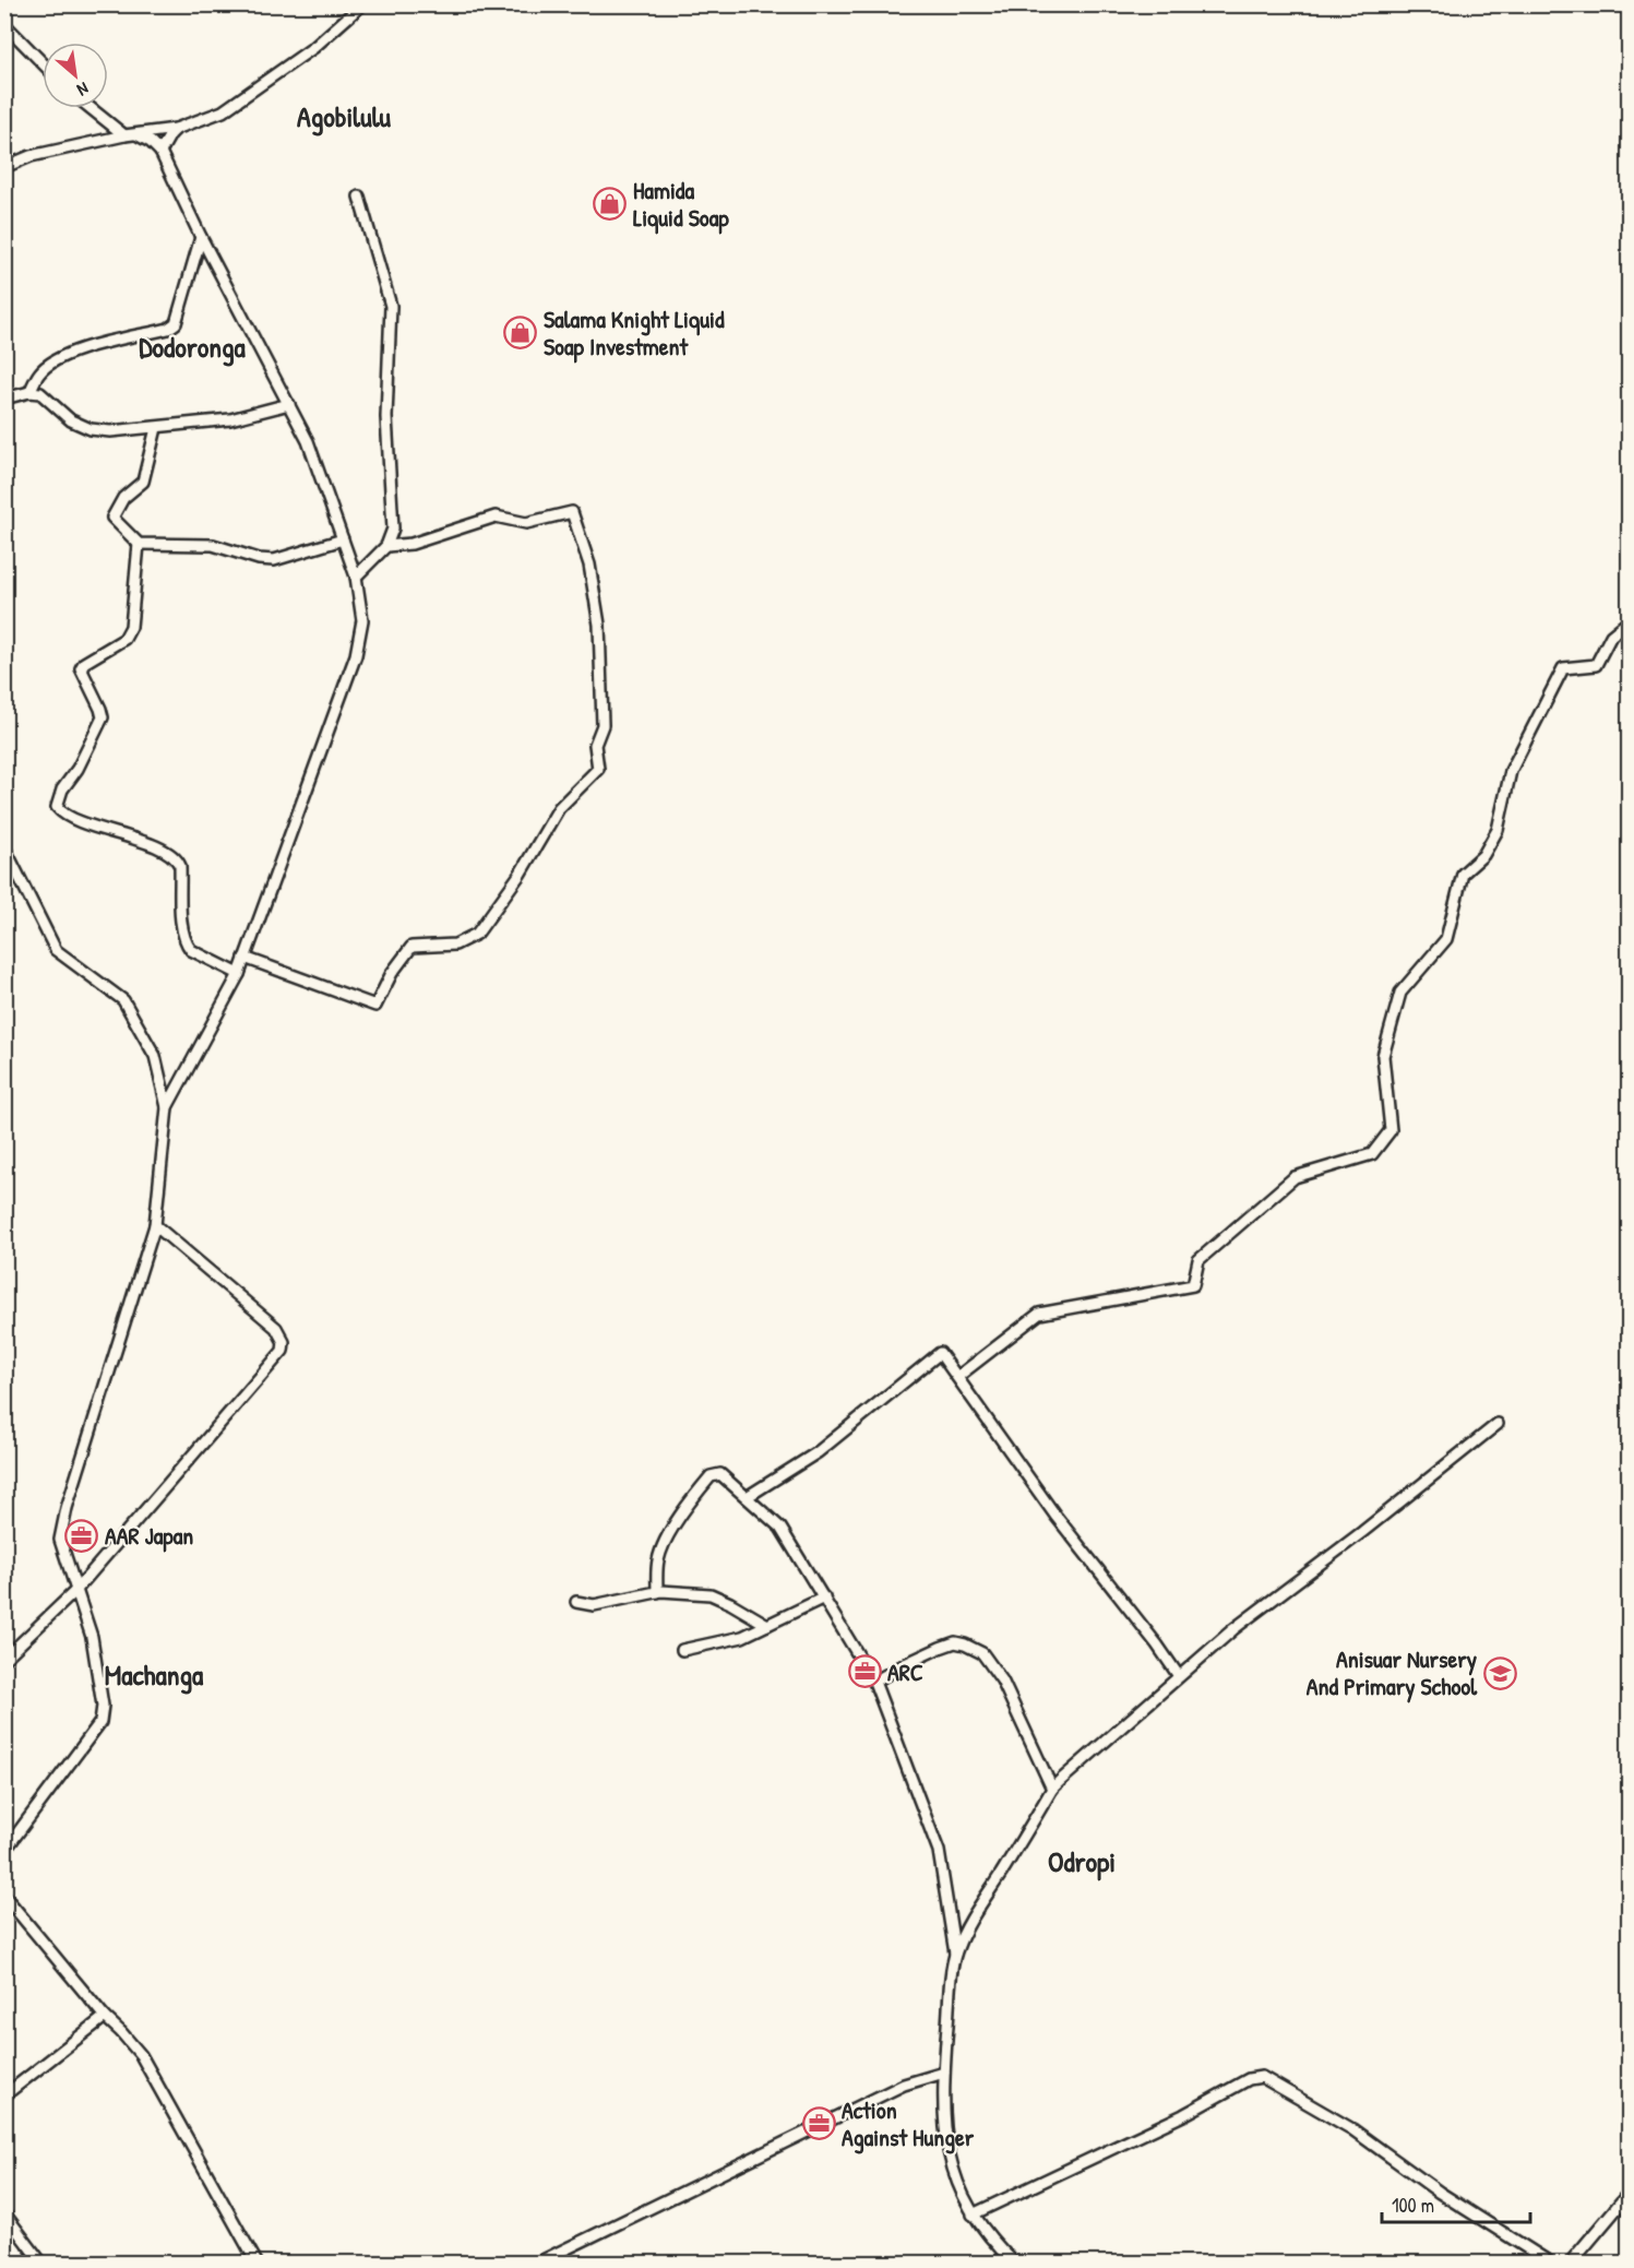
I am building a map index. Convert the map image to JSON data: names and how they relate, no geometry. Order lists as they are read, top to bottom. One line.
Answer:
{"districts":["Agobilulu","Dodoronga","Machanga","Odropi"],"places":{"shop":["Hamida Liquid Soap","Salama Knight Liquid Soap Investment"],"office":["AAR Japan","ARC","Action Against Hunger"],"school or university":["Anisuar Nursery And Primary School"]},"scale_bar":"100 m","north":"bottom right"}
